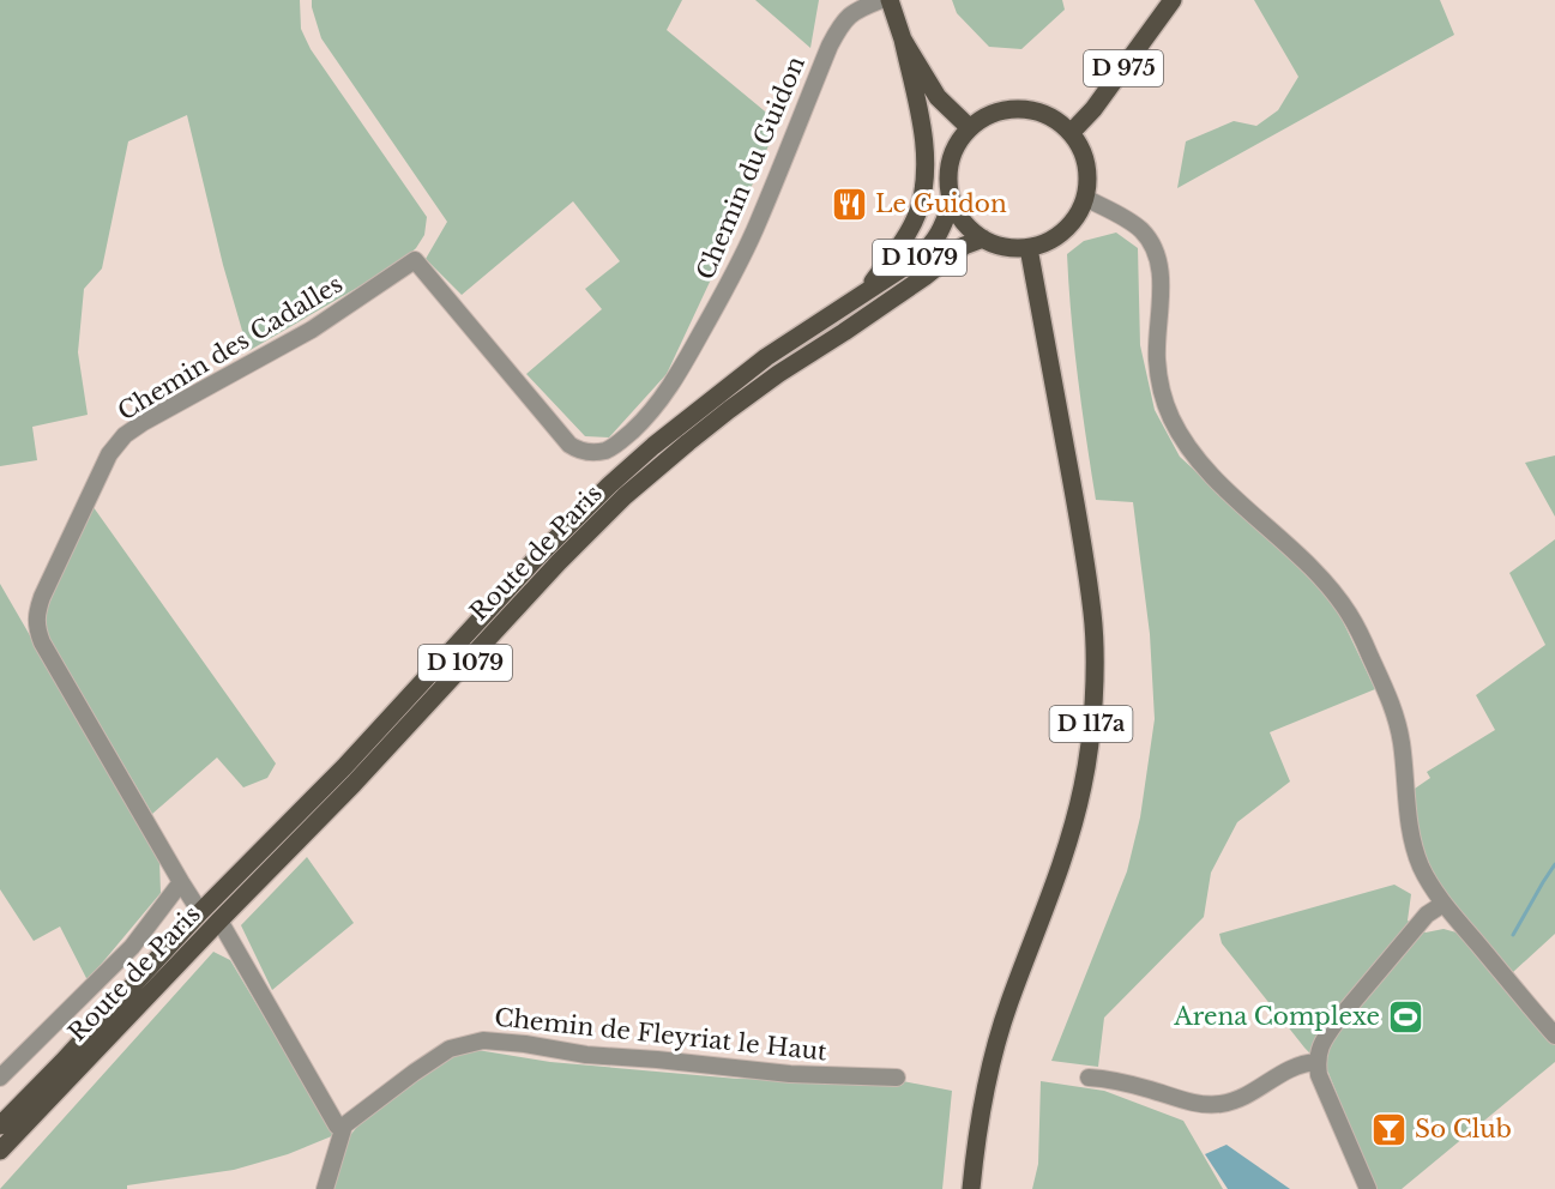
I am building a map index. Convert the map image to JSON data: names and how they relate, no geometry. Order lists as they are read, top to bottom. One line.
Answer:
{"streets":{"main road":["D 975","D 1079","Route de Paris","D 117a"],"street":["Chemin du Guidon","Chemin des Cadalles","Chemin de Fleyriat le Haut"]},"crossings":[["D 975","Route de Paris"],["D 975","D 117a"],["Chemin du Guidon","Chemin des Cadalles"],["Chemin des Cadalles","Route de Paris"],["Route de Paris","D 117a"]],"places":{"restaurant":["Le Guidon"],"sports":["Arena Complexe"],"bar":["So Club"]}}
